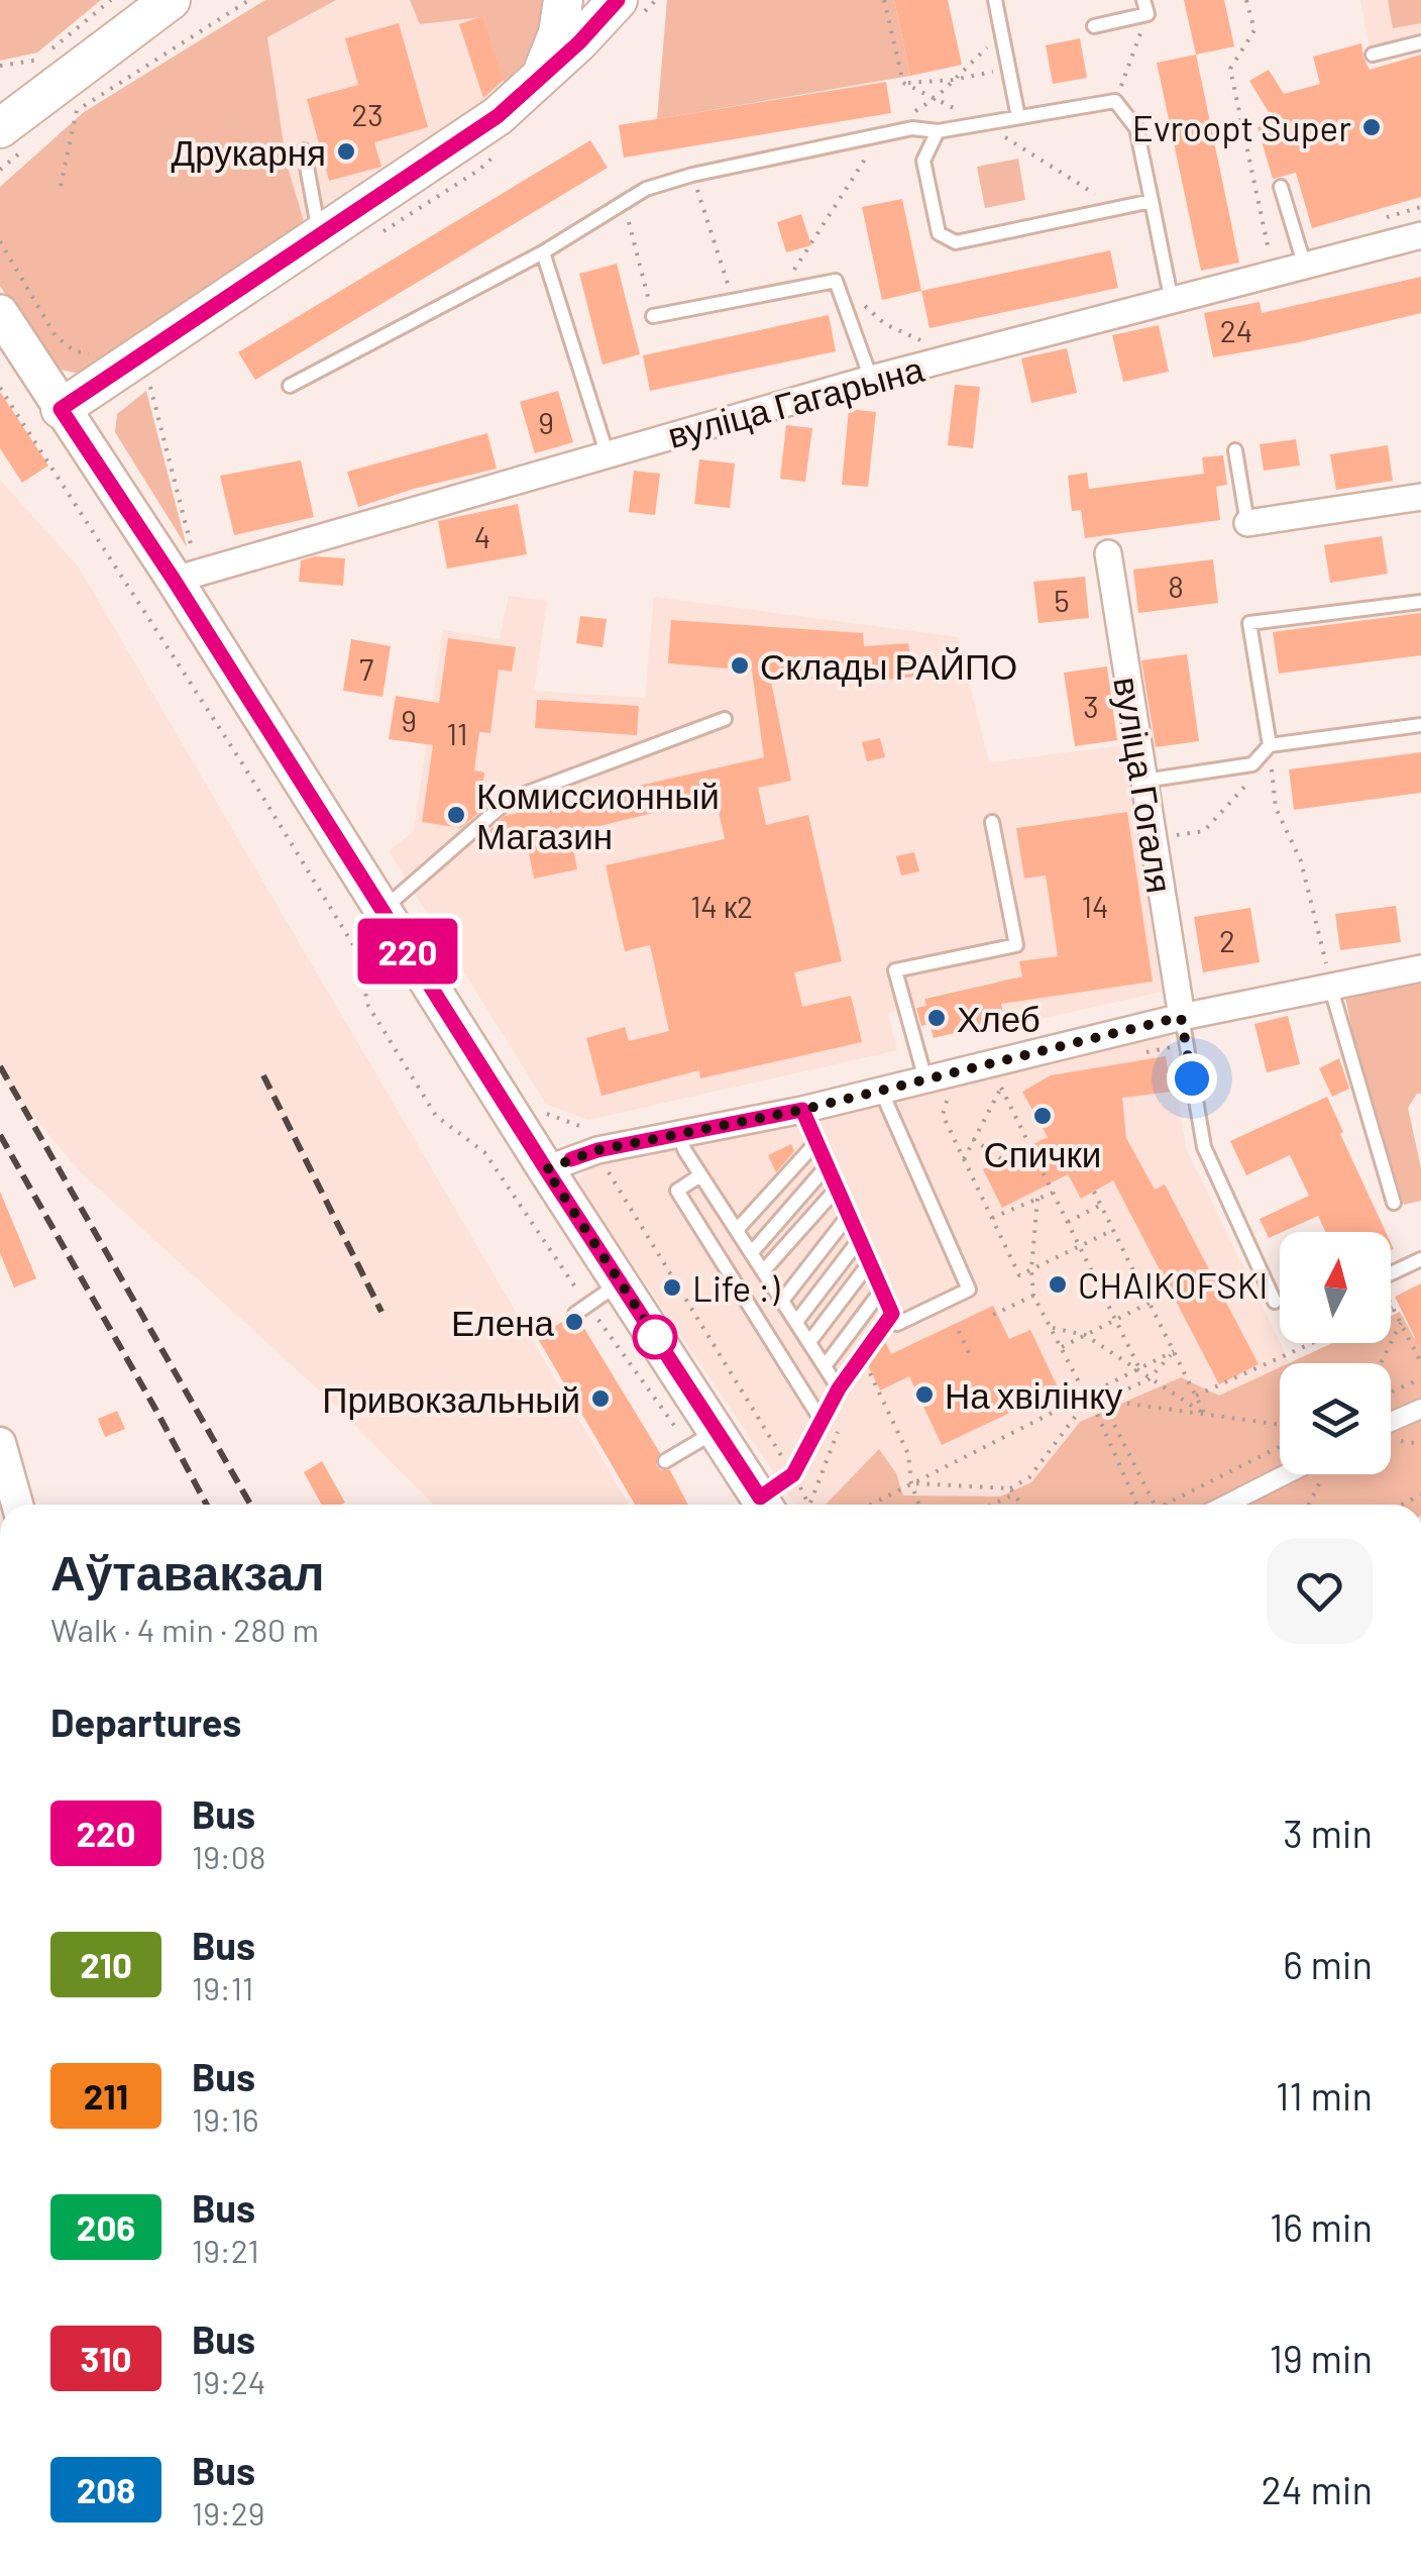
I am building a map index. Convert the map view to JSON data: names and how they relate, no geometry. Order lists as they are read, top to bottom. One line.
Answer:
{"streets":{"street":["вуліца Гагарына","вуліца Гогаля"]},"places":["Evroopt Super","Друкарня","Склады РАЙПО","Комиссионный Магазин","Хлеб","Спички","CHAIKOFSKI","Life :)","Елена","На хвілінку","Привокзальный"],"lines":["bus line 220"],"house_numbers":["23","24","9","4","8","5","7","3","9","11","14 к2","14","2"],"north":"top","page":{"on_map":"220","heading":[["Аўтавакзал","Walk · 4 min · 280 m"],"Departures"],"list":[{"mark":"220","name":"Bus","note":"19:08","value":"3 min"},{"mark":"210","name":"Bus","note":"19:11","value":"6 min"},{"mark":"211","name":"Bus","note":"19:16","value":"11 min"},{"mark":"206","name":"Bus","note":"19:21","value":"16 min"},{"mark":"310","name":"Bus","note":"19:24","value":"19 min"},{"mark":"208","name":"Bus","note":"19:29","value":"24 min"}]}}
